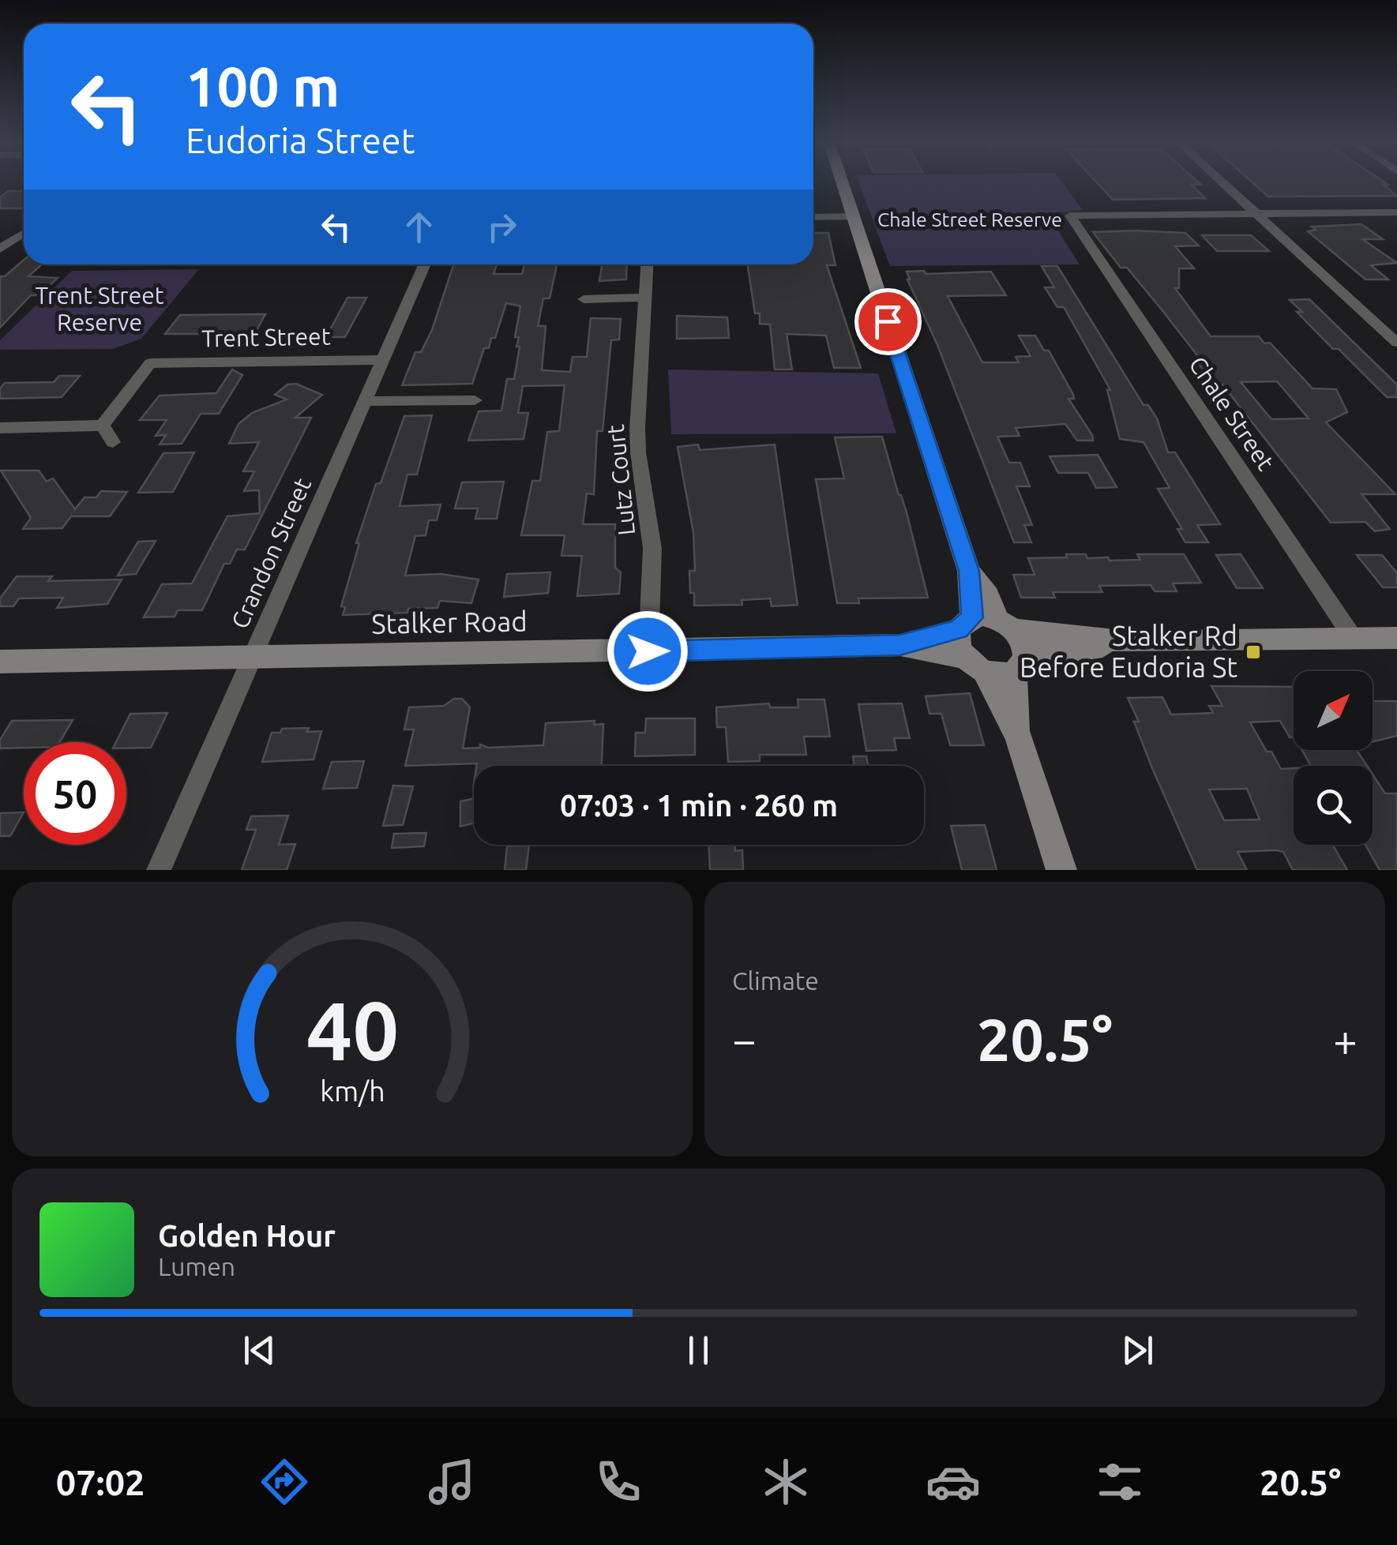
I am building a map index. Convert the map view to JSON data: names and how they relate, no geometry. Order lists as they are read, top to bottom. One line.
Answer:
{"streets":{"main road":["Stalker Road"],"street":["Trent Street","Chale Street","Lutz Court","Crandon Street"]},"crossings":[["Trent Street","Crandon Street"],["Chale Street","Stalker Road"],["Lutz Court","Stalker Road"],["Crandon Street","Stalker Road"]],"parks":["Chale Street Reserve","Trent Street Reserve"],"places":{"transit":["Stalker Rd Before Eudoria St"]},"north":"top right","page":{"turn":["100 m","Eudoria Street"],"limit":"50","trip":"07:03 · 1 min · 260 m","tile":"Climate","heat":["−","20.5°","+"],"song":["Golden Hour","Lumen"],"tabs":["07:02","20.5°"],"gauge":["40","km/h"]}}
